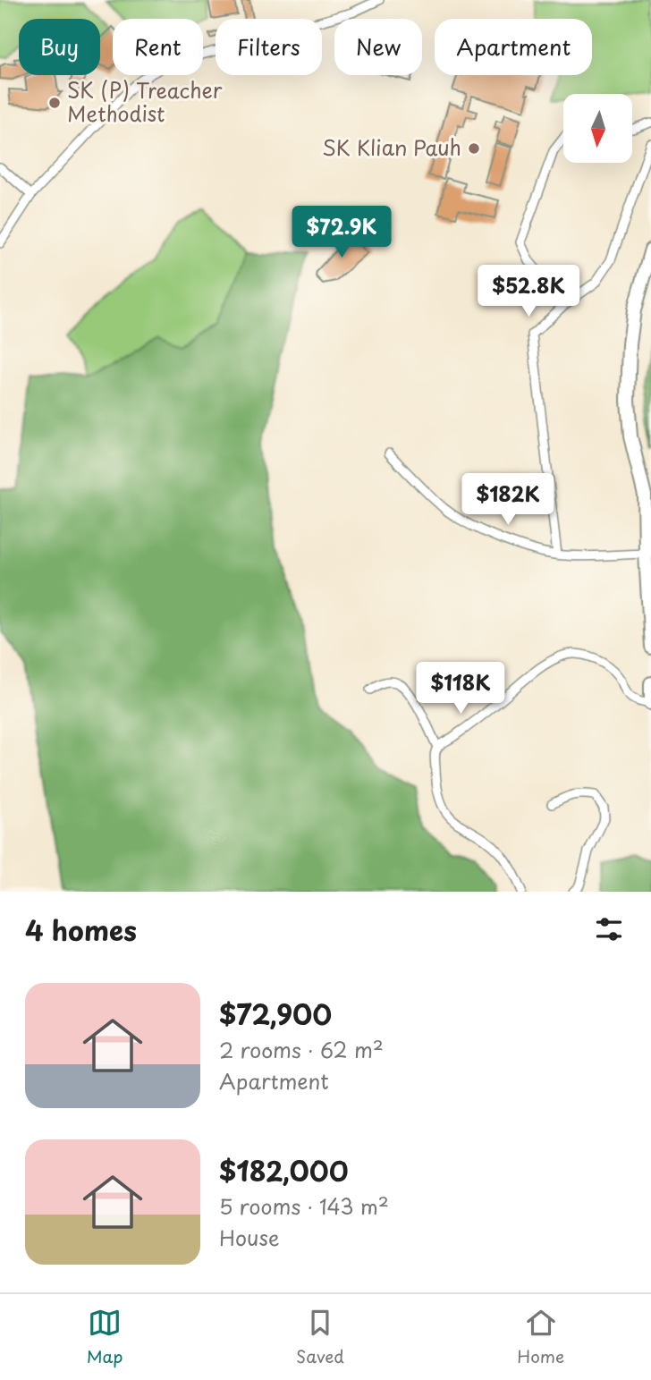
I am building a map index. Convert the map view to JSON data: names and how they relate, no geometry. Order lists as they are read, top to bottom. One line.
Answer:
{"places":["SK (P) Treacher Methodist","SK Klian Pauh"],"north":"bottom","page":{"chip":["Buy","Rent","Filters","New","Apartment"],"price":["$72.9K","$52.8K","$182K","$118K"],"heading":"4 homes","list":[{"name":"$72,900","note":"2 rooms · 62 m² · Apartment"},{"name":"$182,000","note":"5 rooms · 143 m² · House"}],"tabs":["Map","Saved","Home"]}}
